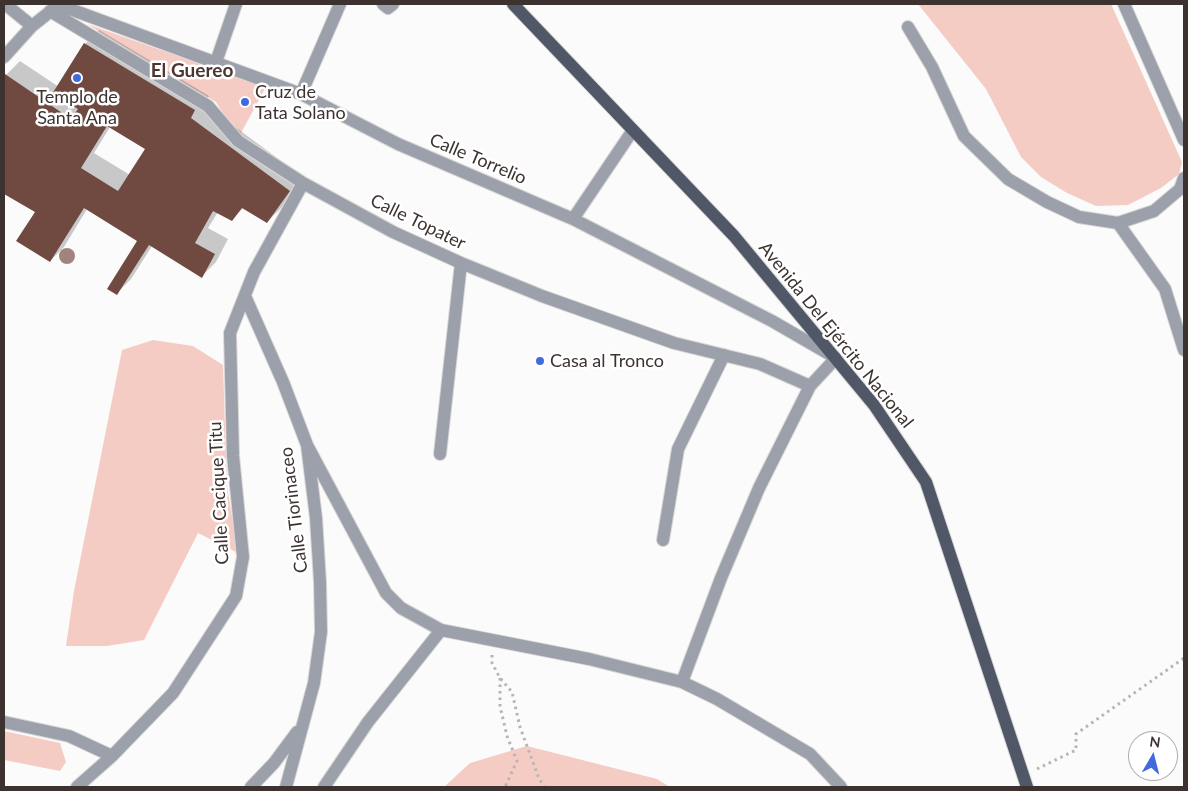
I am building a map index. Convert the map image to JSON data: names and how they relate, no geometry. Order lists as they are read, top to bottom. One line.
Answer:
{"streets":{"main road":["Avenida Del Ejército Nacional"],"street":["Calle Torrelio","Calle Topater","Calle Cacique Titu","Calle Tiorinaceo"]},"crossings":[["Calle Torrelio","Calle Topater"],["Calle Torrelio","Avenida Del Ejército Nacional"],["Calle Topater","Calle Cacique Titu"],["Calle Cacique Titu","Calle Tiorinaceo"]],"districts":["El Guereo"],"places":["Templo de Santa Ana","Cruz de Tata Solano","Casa al Tronco"],"north":"top"}
